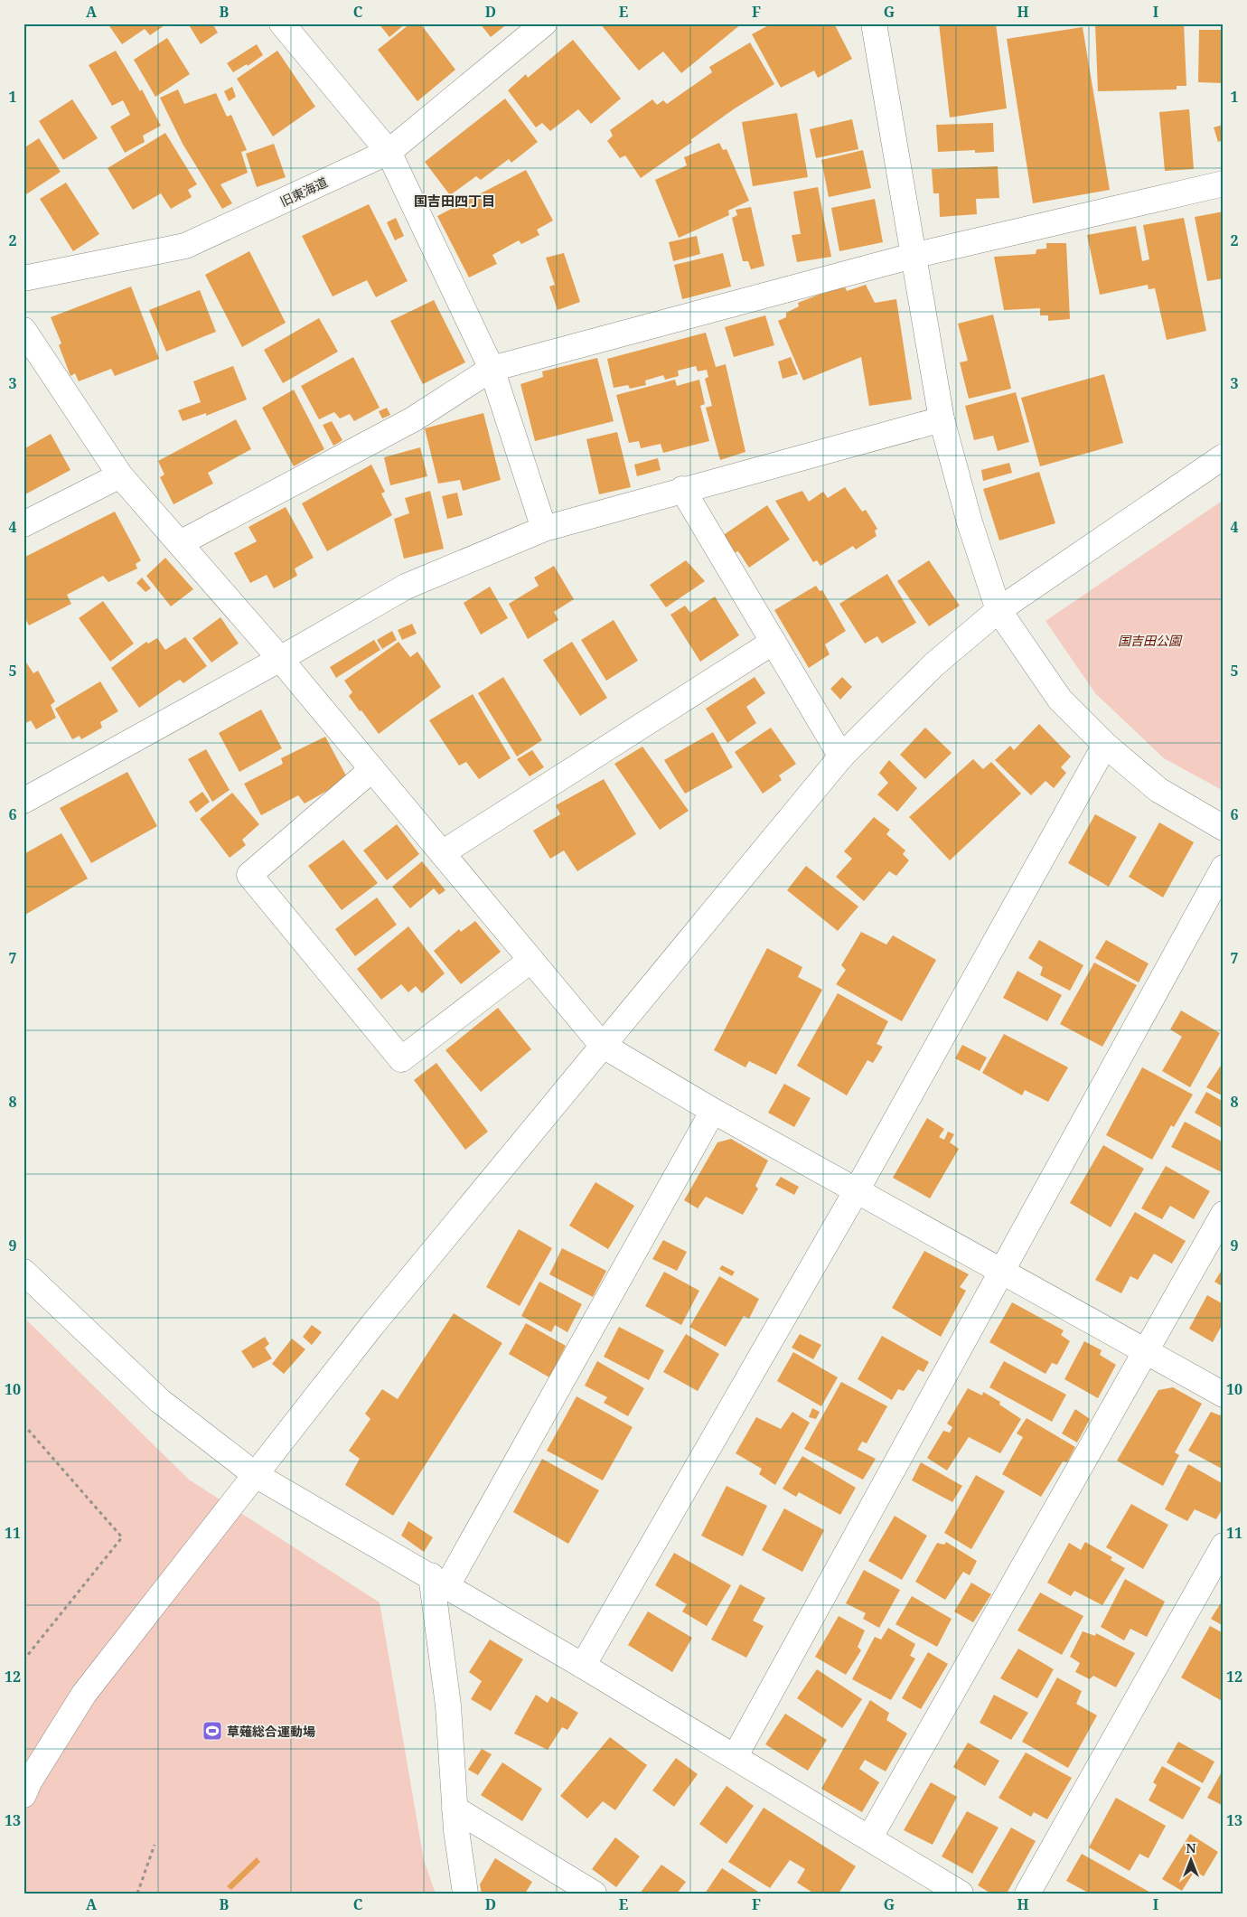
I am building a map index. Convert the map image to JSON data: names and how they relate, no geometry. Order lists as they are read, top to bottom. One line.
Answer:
{"streets":{"street":["旧東海道"]},"districts":["国吉田四丁目"],"parks":["国吉田公園"],"places":{"sports":["草薙総合運動場"]},"north":"top","grid":{"columns":["A","B","C","D","E","F","G","H","I"],"rows":["1","2","3","4","5","6","7","8","9","10","11","12","13"]}}
